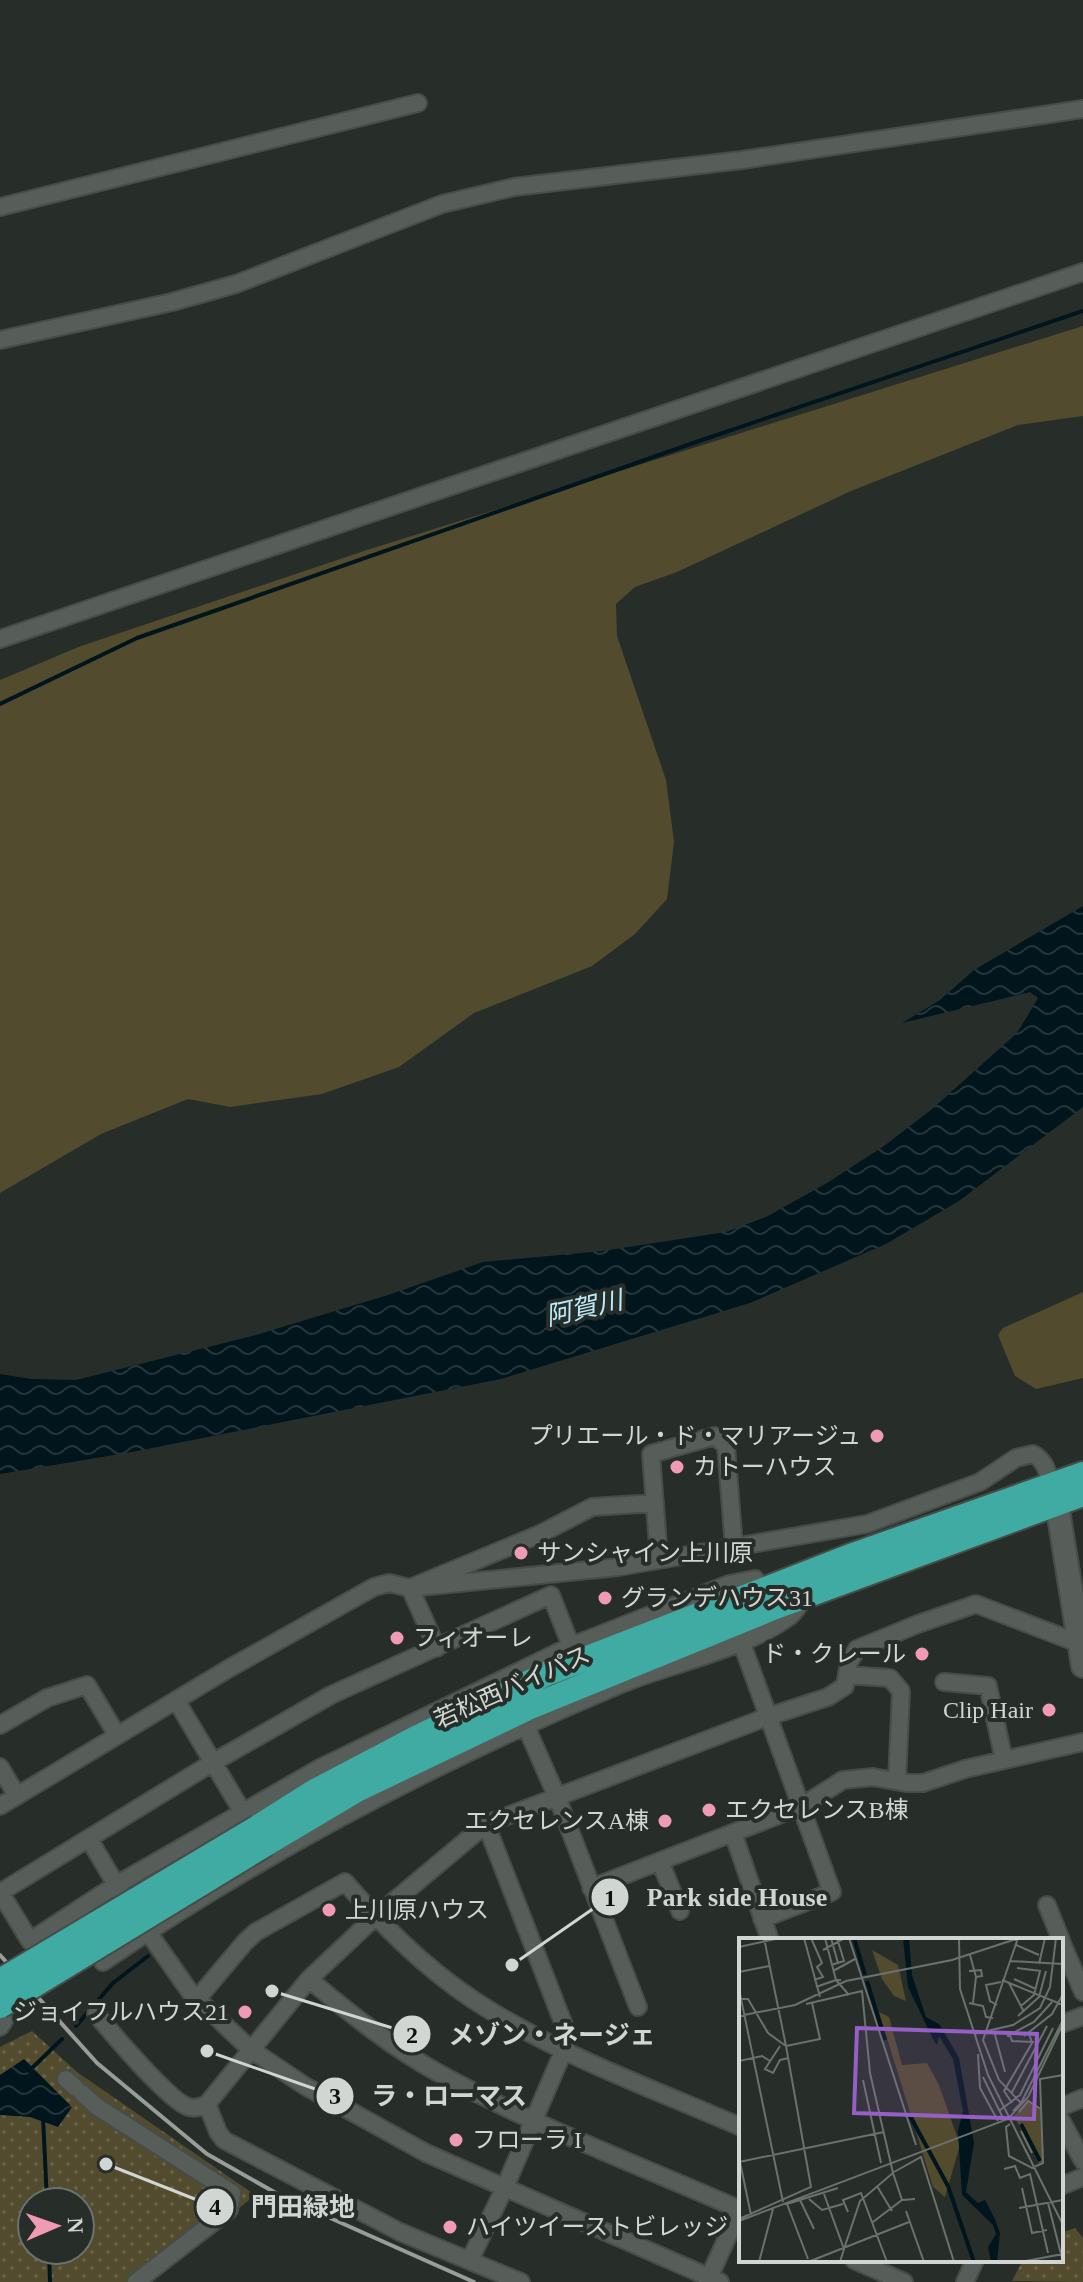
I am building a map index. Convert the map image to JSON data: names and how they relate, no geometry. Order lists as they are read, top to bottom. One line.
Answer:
{"streets":{"highway":["若松西バイパス"]},"water":["阿賀川"],"places":["プリエール・ド・マリアージュ","カトーハウス","サンシャイン上川原","グランデハウス31","フィオーレ","ド・クレール","Clip Hair","エクセレンスB棟","エクセレンスA棟","上川原ハウス","Park side House","メゾン・ネージェ","ジョイフルハウス21","ラ・ローマス","フローラ I","門田緑地","ハイツイーストビレッジ"],"north":"right"}
